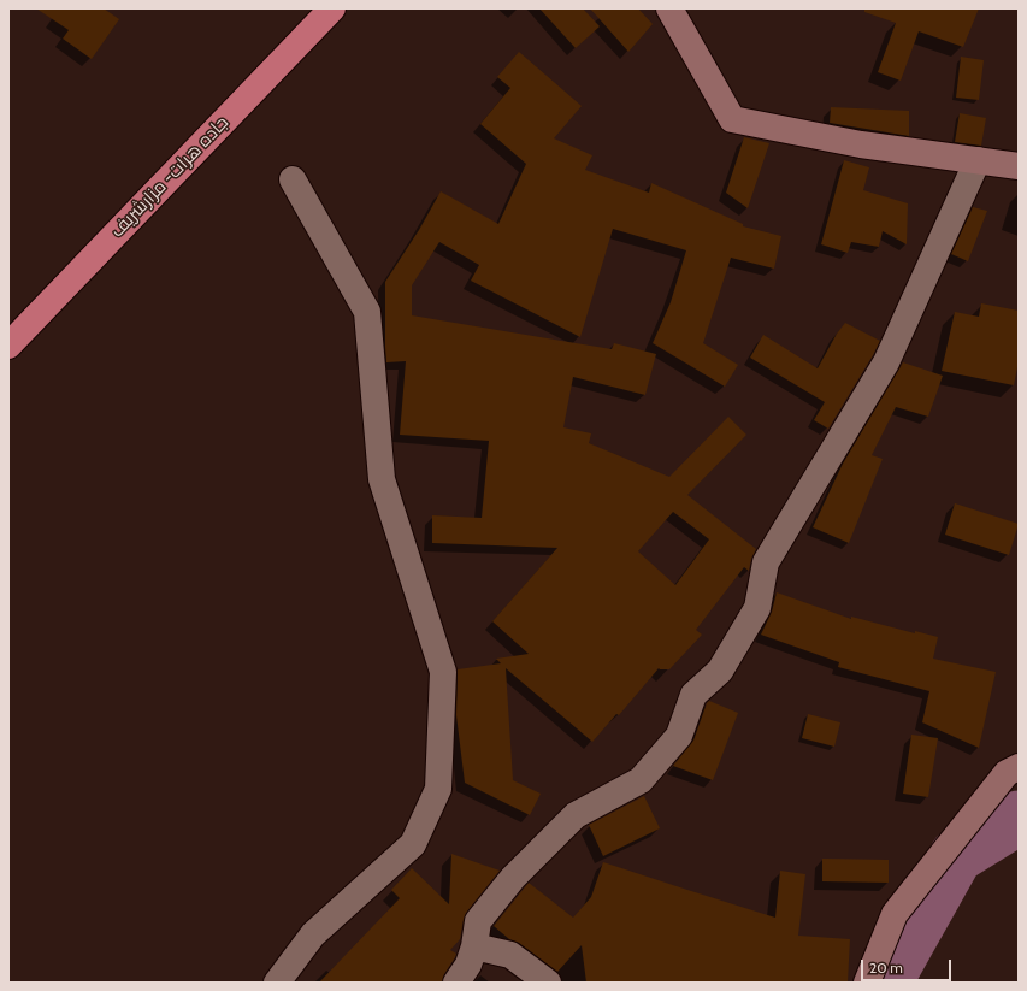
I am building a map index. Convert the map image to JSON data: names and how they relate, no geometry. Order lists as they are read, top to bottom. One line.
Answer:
{"streets":{"highway":["جاده هرات- مزارشریف"]},"scale_bar":"20 m"}
